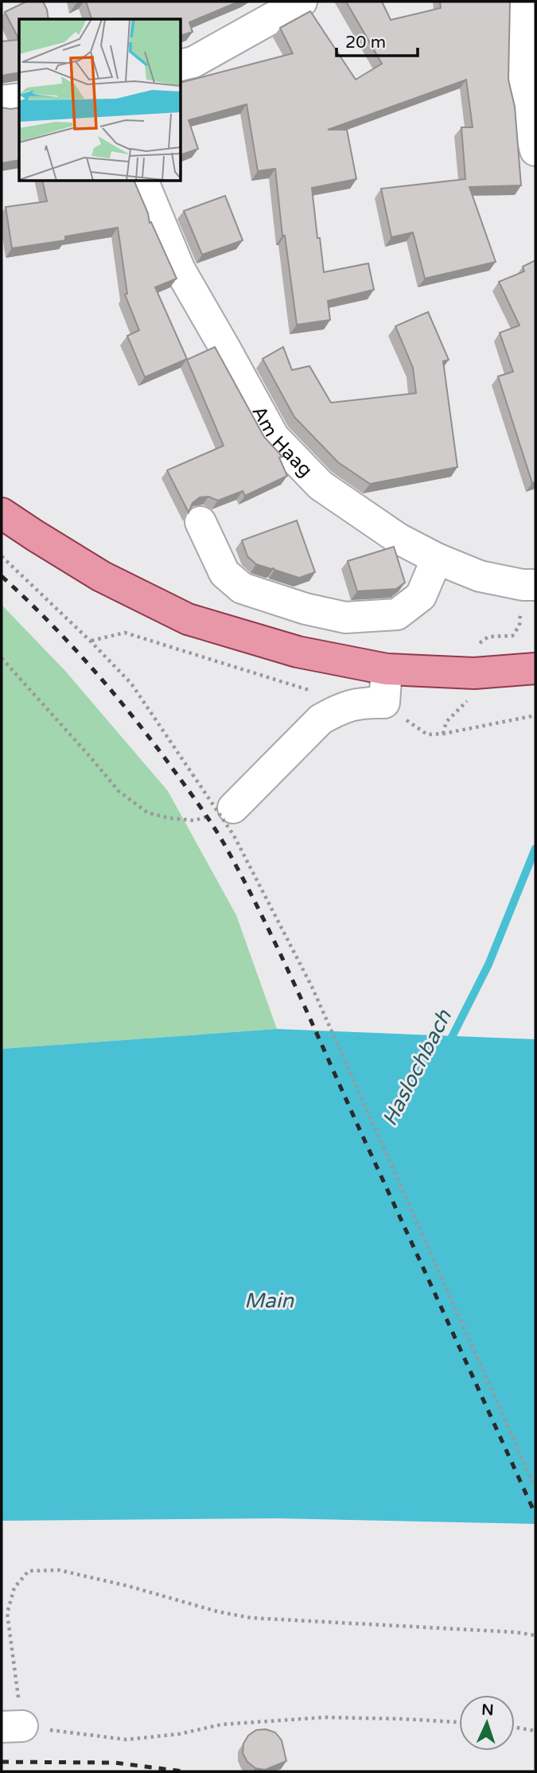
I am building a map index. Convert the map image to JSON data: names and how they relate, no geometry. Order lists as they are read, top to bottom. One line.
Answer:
{"streets":{"street":["Am Haag"]},"water":["Haslochbach","Main"],"scale_bar":"20 m","north":"top"}
